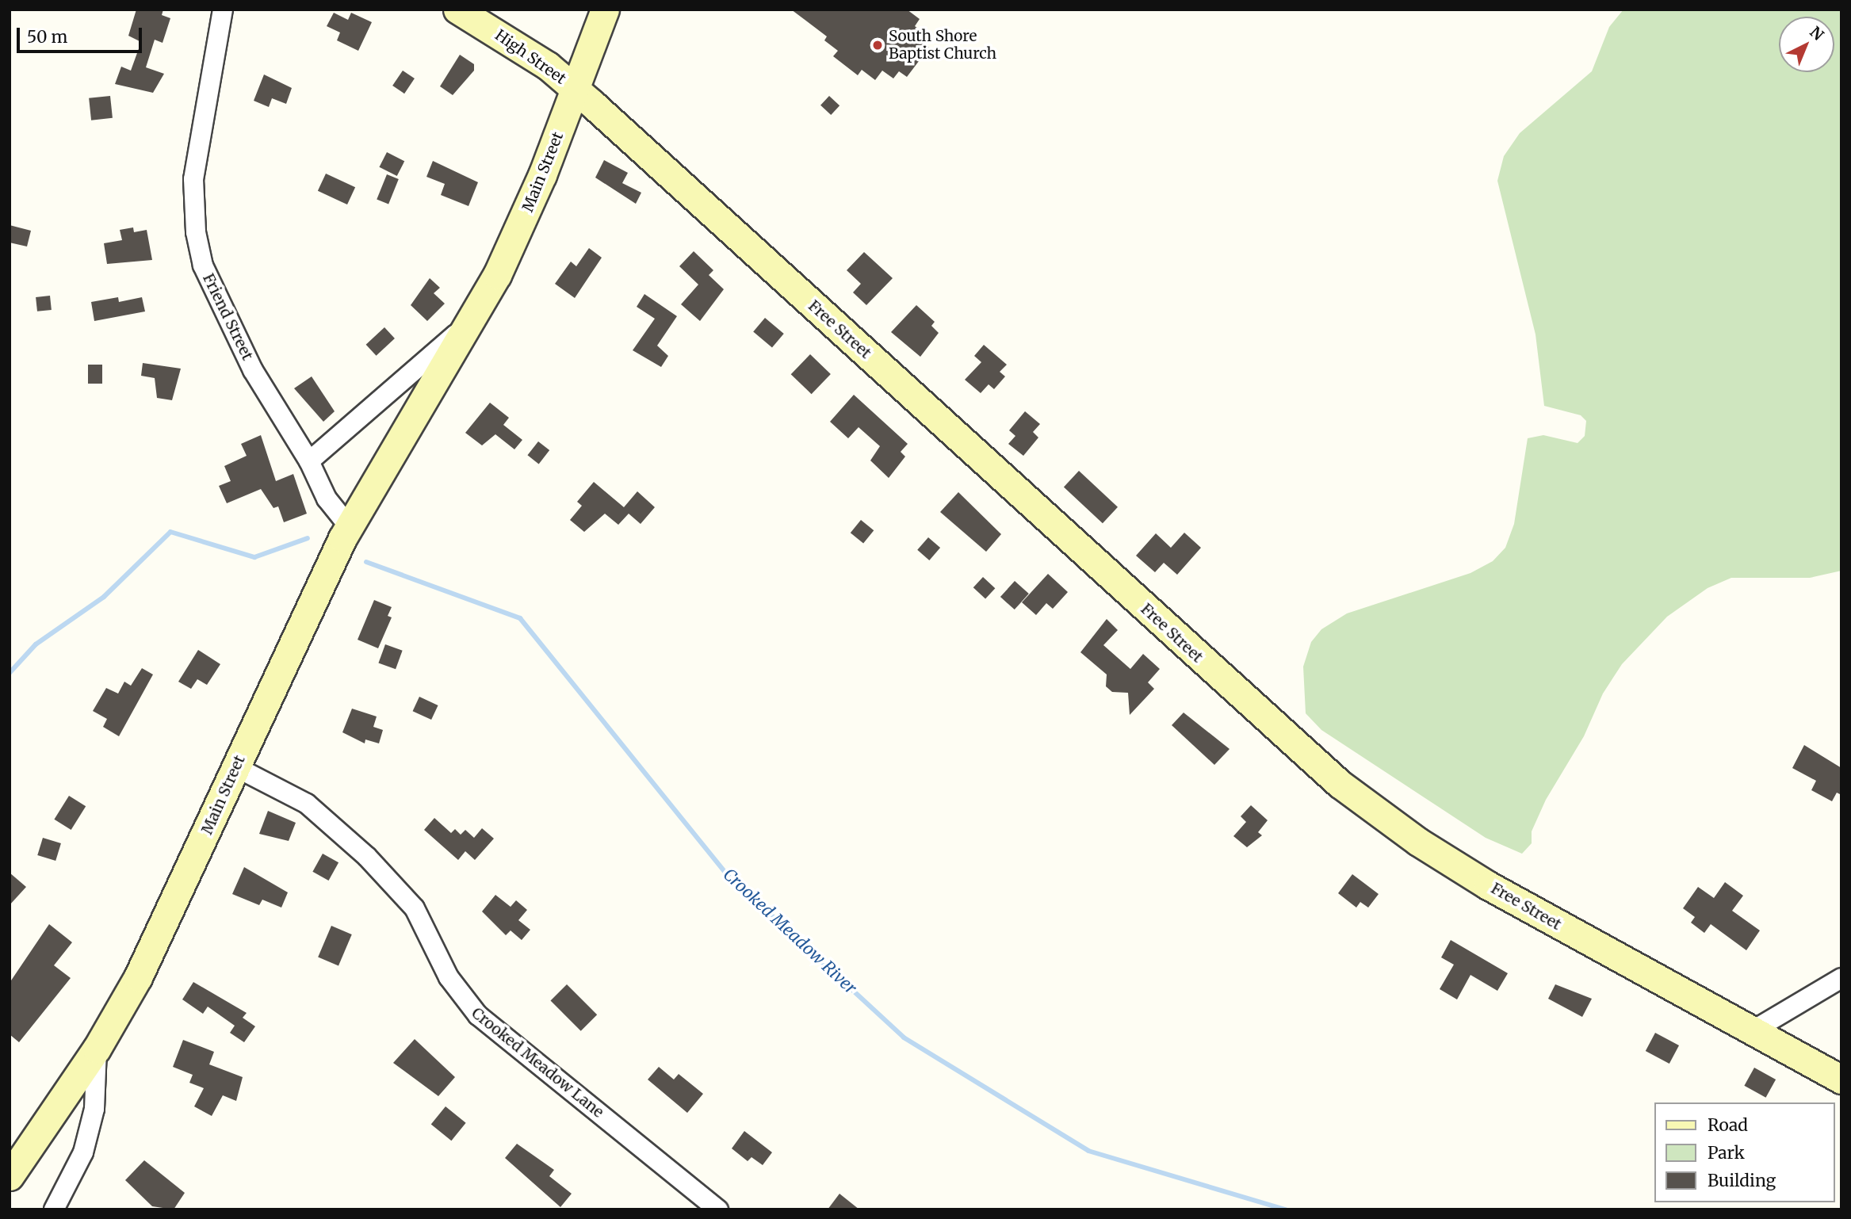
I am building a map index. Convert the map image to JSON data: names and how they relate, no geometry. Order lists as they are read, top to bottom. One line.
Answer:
{"streets":{"street":["High Street","Main Street","Friend Street","Free Street","Crooked Meadow Lane"]},"crossings":[["High Street","Main Street"],["High Street","Free Street"],["Main Street","Friend Street"],["Main Street","Free Street"],["Main Street","Crooked Meadow Lane"]],"water":["Crooked Meadow River"],"places":["South Shore Baptist Church"],"legend":["Road","Park","Building"],"scale_bar":"50 m","north":"top right"}
